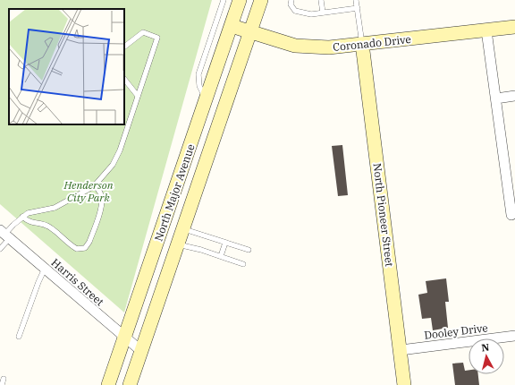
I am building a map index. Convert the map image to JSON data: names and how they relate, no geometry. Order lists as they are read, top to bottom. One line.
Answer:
{"streets":{"street":["Coronado Drive","North Major Avenue","North Pioneer Street","Harris Street","Dooley Drive"]},"crossings":[["Coronado Drive","North Major Avenue"],["Coronado Drive","North Pioneer Street"],["North Major Avenue","Harris Street"],["North Pioneer Street","Dooley Drive"]],"parks":["Henderson City Park"],"north":"top"}
